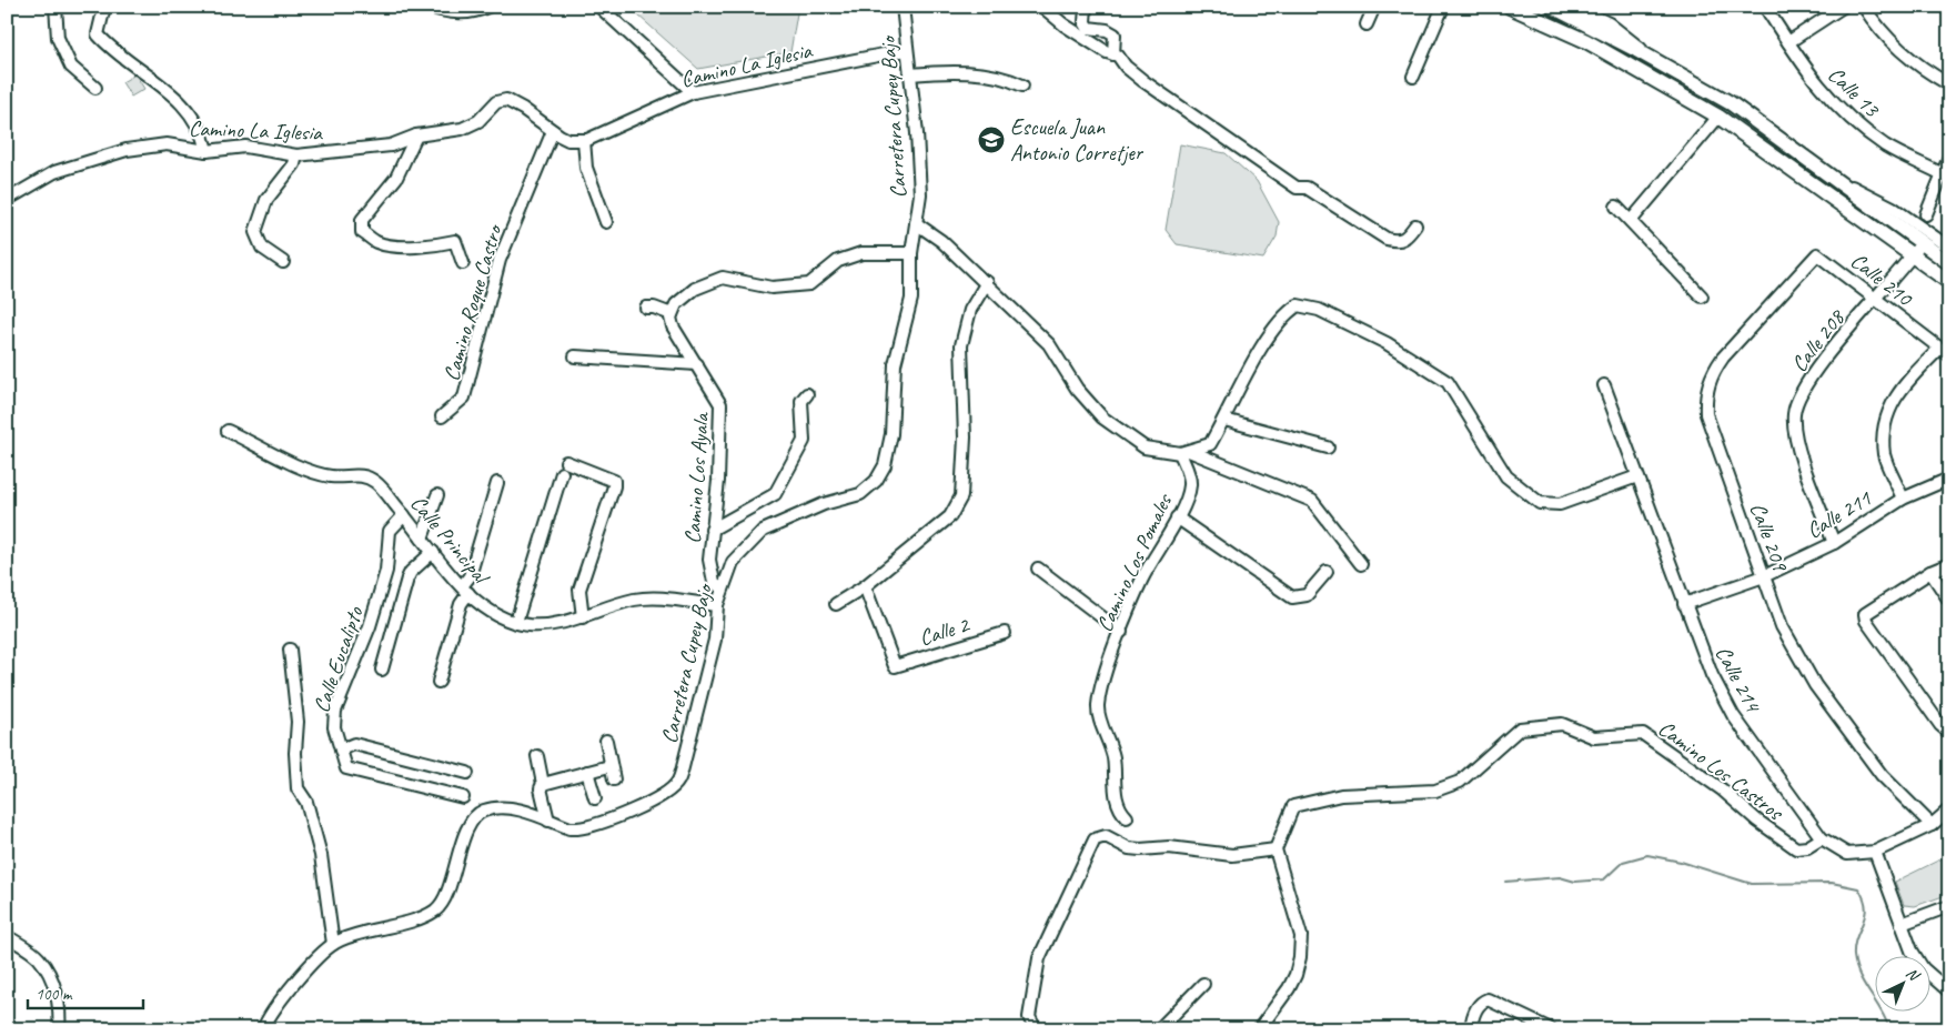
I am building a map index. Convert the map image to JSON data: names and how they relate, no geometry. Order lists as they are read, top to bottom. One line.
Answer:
{"streets":{"street":["Camino La Iglesia","Calle 13","Carretera Cupey Bajo","Calle 210","Camino Roque Castro","Calle 208","Camino Los Ayala","Calle 211","Calle 209","Calle Principal","Camino Los Pomales","Calle 2","Calle Eucalipto","Calle 214","Camino Los Castros"]},"crossings":[["Camino La Iglesia","Carretera Cupey Bajo"],["Camino La Iglesia","Camino Roque Castro"],["Carretera Cupey Bajo","Camino Los Ayala"],["Carretera Cupey Bajo","Calle Principal"],["Calle 210","Calle 208"],["Calle 210","Calle 209"],["Calle 208","Calle 211"],["Calle 211","Calle 209"],["Calle 211","Calle 214"],["Calle 209","Calle 214"],["Calle Principal","Calle Eucalipto"],["Calle 214","Camino Los Castros"]],"places":{"school or university":["Escuela Juan Antonio Corretjer"]},"scale_bar":"100 m","north":"top right"}
